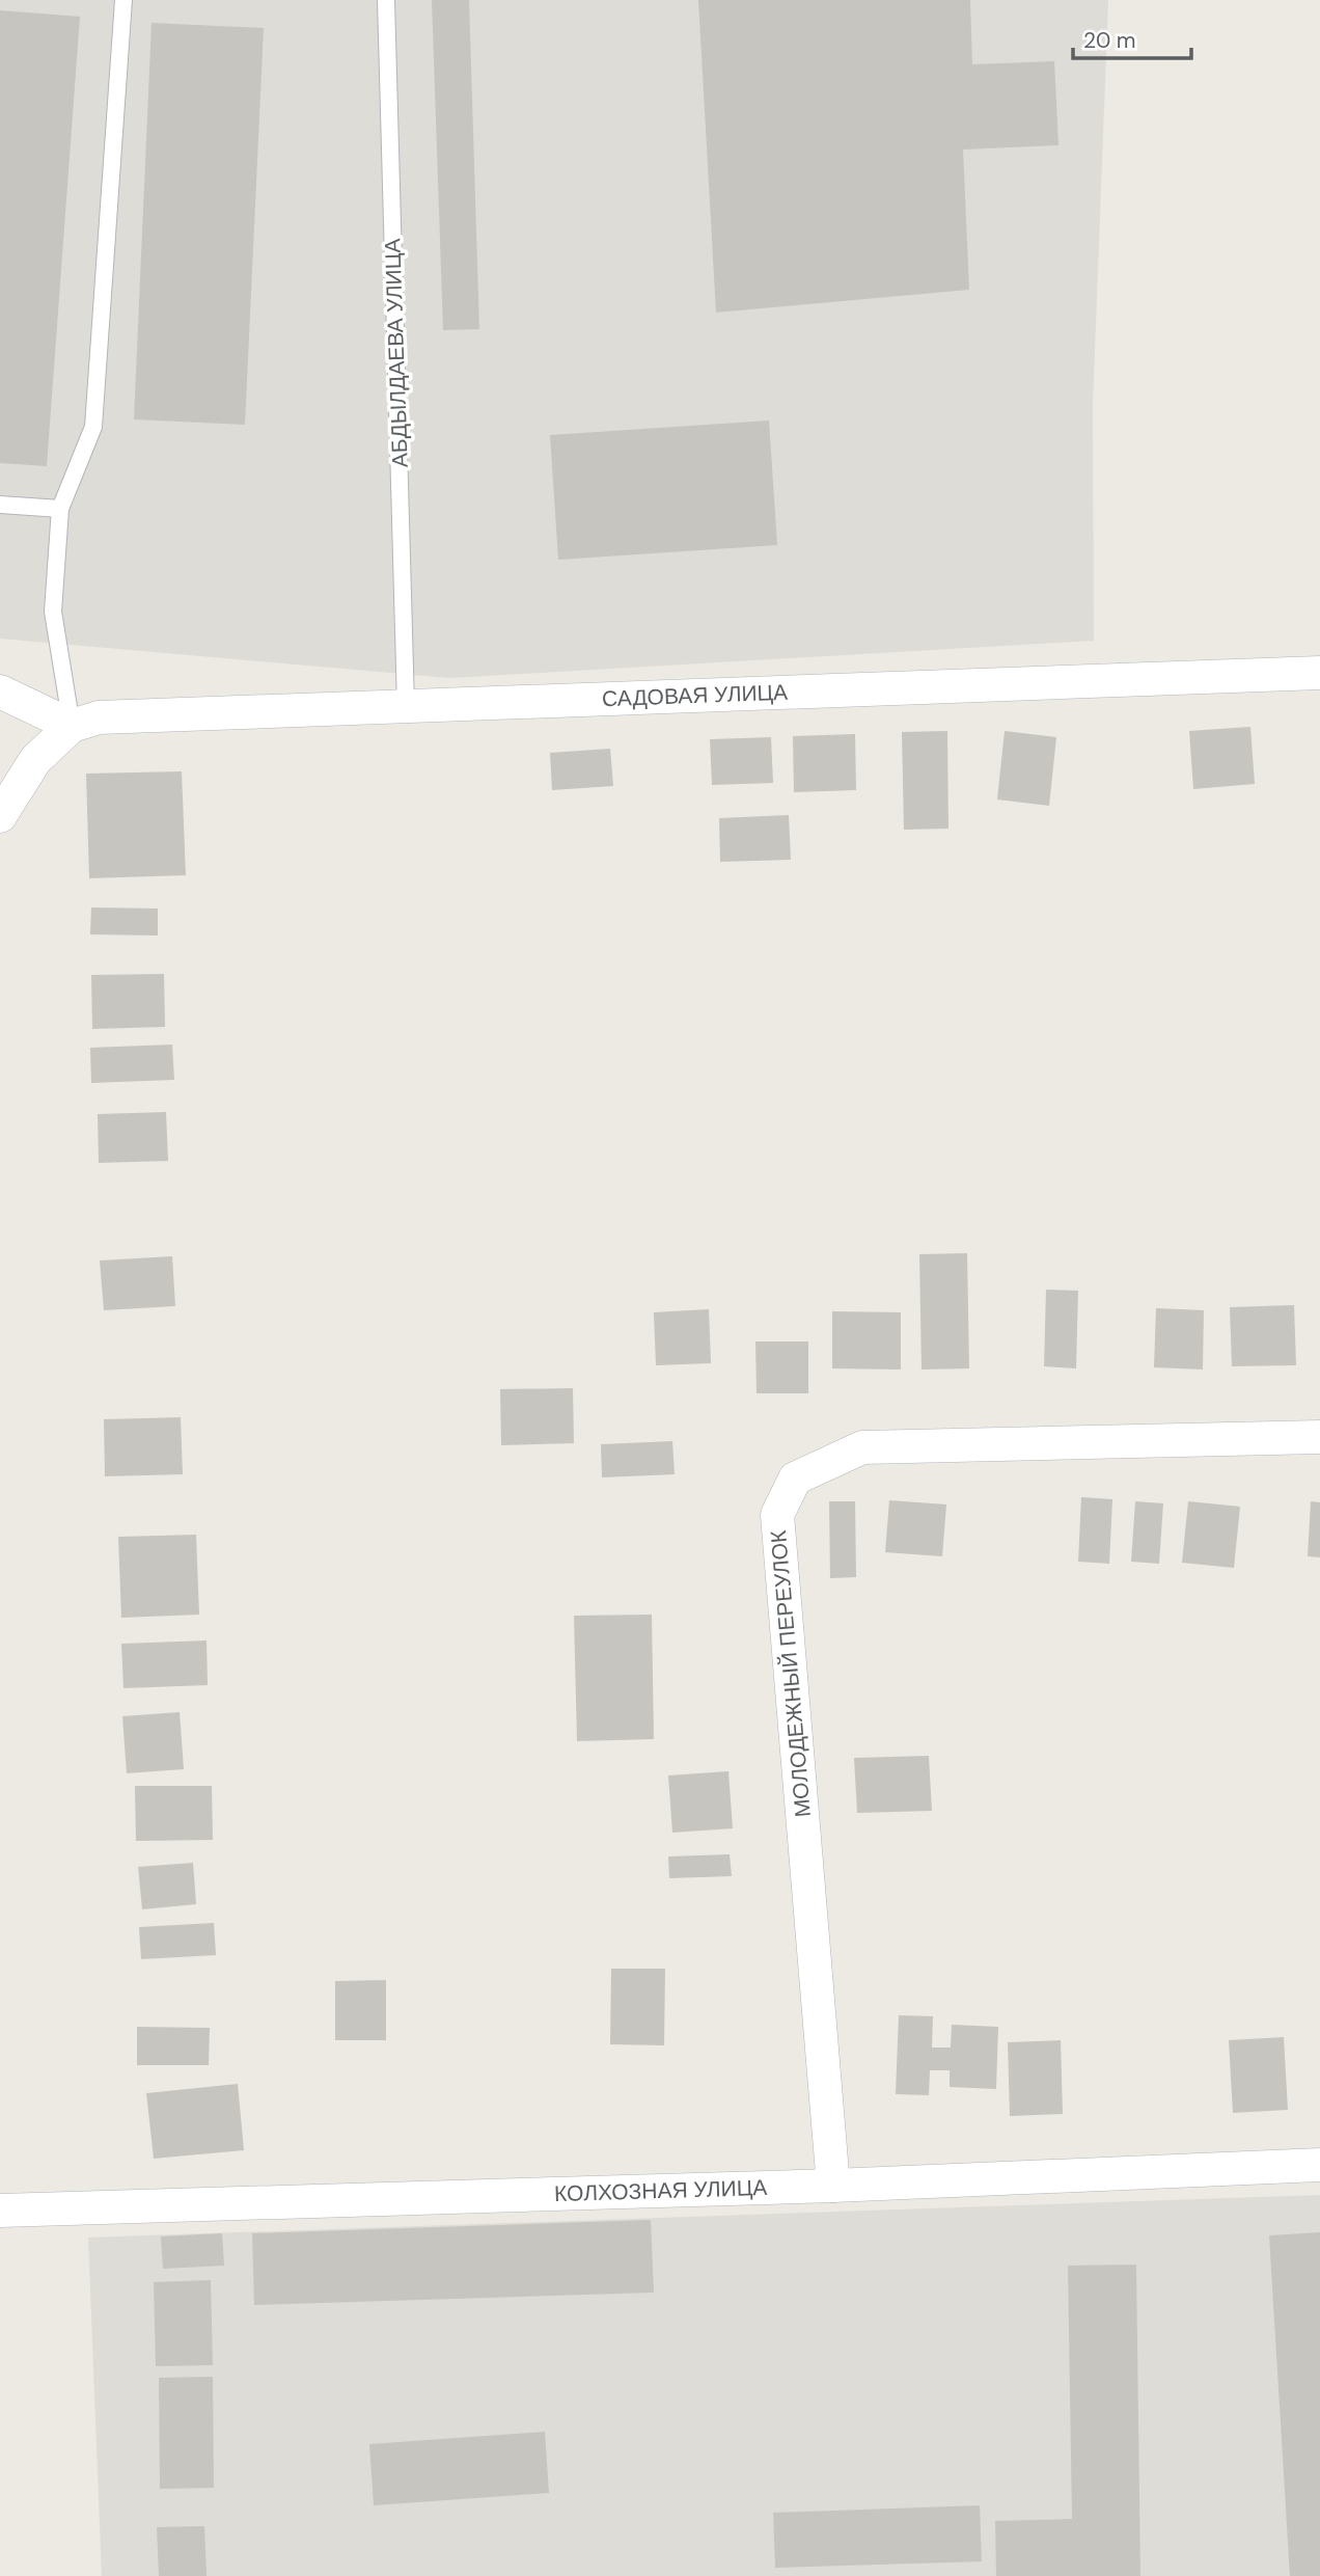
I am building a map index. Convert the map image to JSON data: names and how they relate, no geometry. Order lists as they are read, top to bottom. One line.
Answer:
{"streets":{"street":["САДОВАЯ УЛИЦА","МОЛОДЕЖНЫЙ ПЕРЕУЛОК","КОЛХОЗНАЯ УЛИЦА"],"lane":["АБДЫЛДАЕВА УЛИЦА"]},"crossings":[["АБДЫЛДАЕВА УЛИЦА","САДОВАЯ УЛИЦА"],["МОЛОДЕЖНЫЙ ПЕРЕУЛОК","КОЛХОЗНАЯ УЛИЦА"]],"scale_bar":"20 m"}
